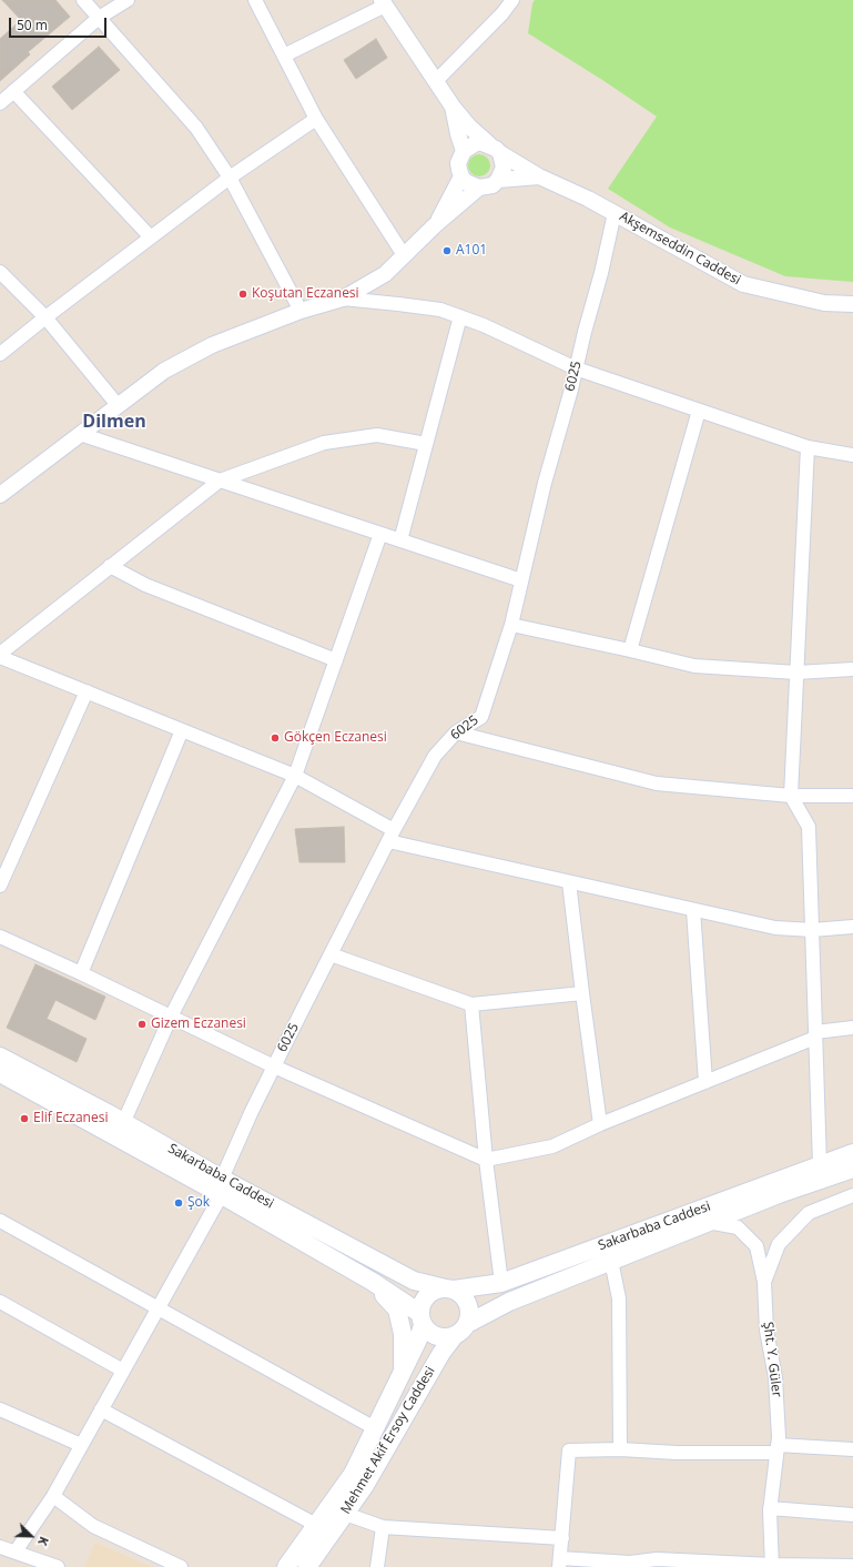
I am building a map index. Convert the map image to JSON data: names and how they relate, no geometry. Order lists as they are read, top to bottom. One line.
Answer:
{"streets":{"main road":["Sakarbaba Caddesi","Mehmet Akif Ersoy Caddesi"],"street":["Akşemseddin Caddesi","6025","Şht. Y. Güler"]},"crossings":[["Akşemseddin Caddesi","6025"],["6025","Sakarbaba Caddesi"],["Sakarbaba Caddesi","Mehmet Akif Ersoy Caddesi"]],"districts":["Dilmen"],"places":["A101","Koşutan Eczanesi","Gökçen Eczanesi","Gizem Eczanesi","Elif Eczanesi","Şok"],"scale_bar":"50 m","north":"bottom right"}
